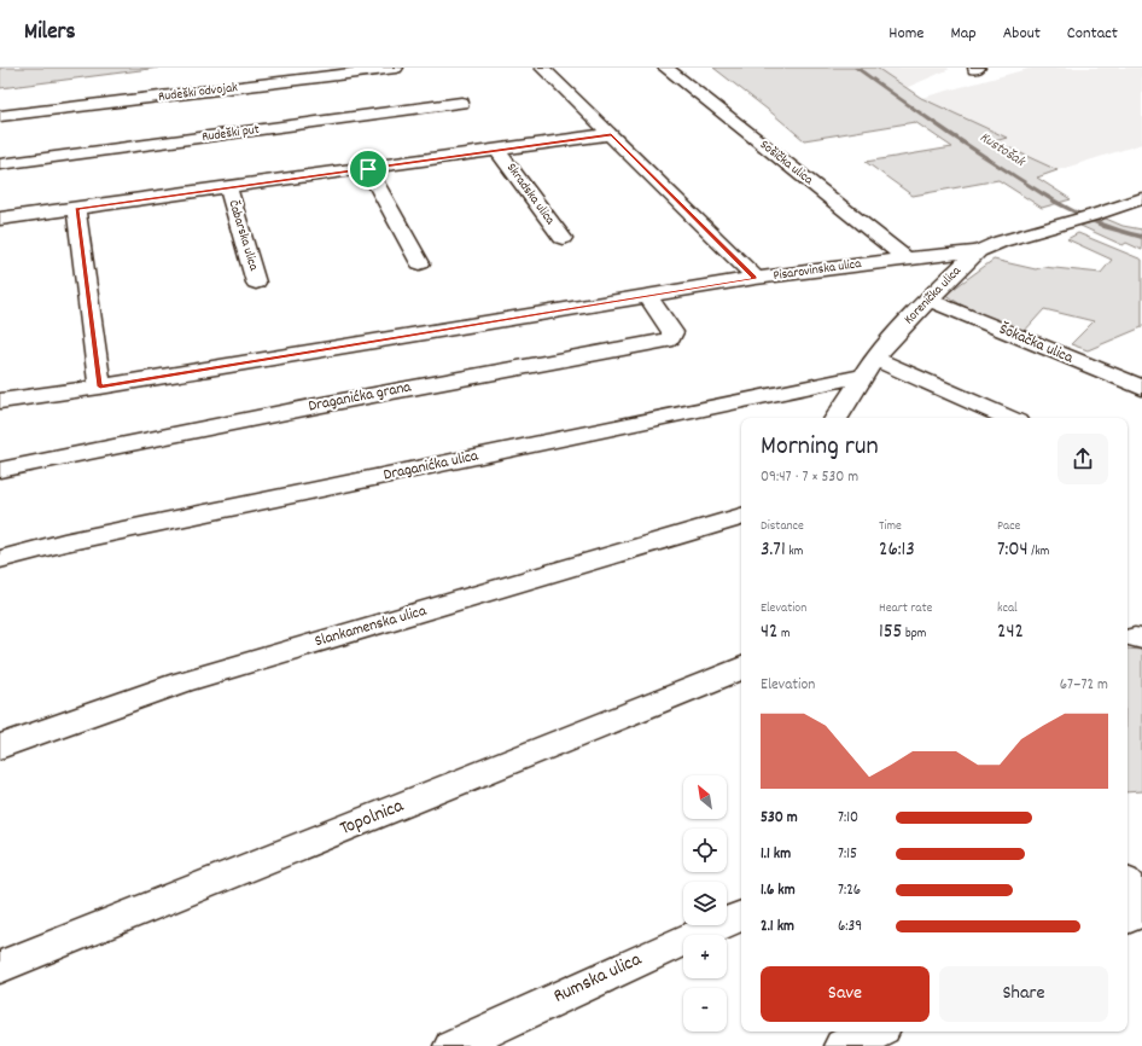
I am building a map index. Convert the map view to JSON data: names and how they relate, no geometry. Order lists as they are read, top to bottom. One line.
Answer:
{"streets":{"street":["Rudeški odvojak","Rudeški put","Sošička ulica","Skradska ulica","Čabarska ulica","Pisarovinska ulica","Korenička ulica","Šokačka ulica","Draganićka grana","Draganićka ulica","Slankamenska ulica","Topolnica","Rumska ulica"]},"crossings":[["Sošička ulica","Pisarovinska ulica"],["Pisarovinska ulica","Korenička ulica"],["Pisarovinska ulica","Draganićka grana"],["Korenička ulica","Šokačka ulica"],["Korenička ulica","Draganićka ulica"]],"water":["Kustošak"],"north":"top left","page":{"header":"Milers","nav":["Home","Map","About","Contact"],"heading":["Morning run","09:47 · 7 × 530 m"],"stats":[["Distance","3.71 km"],["Time","26:13"],["Pace","7:04 /km"],["Elevation","42 m"],["Heart rate","155 bpm"],["kcal","242"]],"chart":["Elevation","67–72 m"],"map_buttons":["+","−"],"list":[{"name":"530 m","note":"7:10"},{"name":"1.1 km","note":"7:15"},{"name":"1.6 km","note":"7:26"},{"name":"2.1 km","note":"6:39"}],"buttons":["Save","Share"]}}
